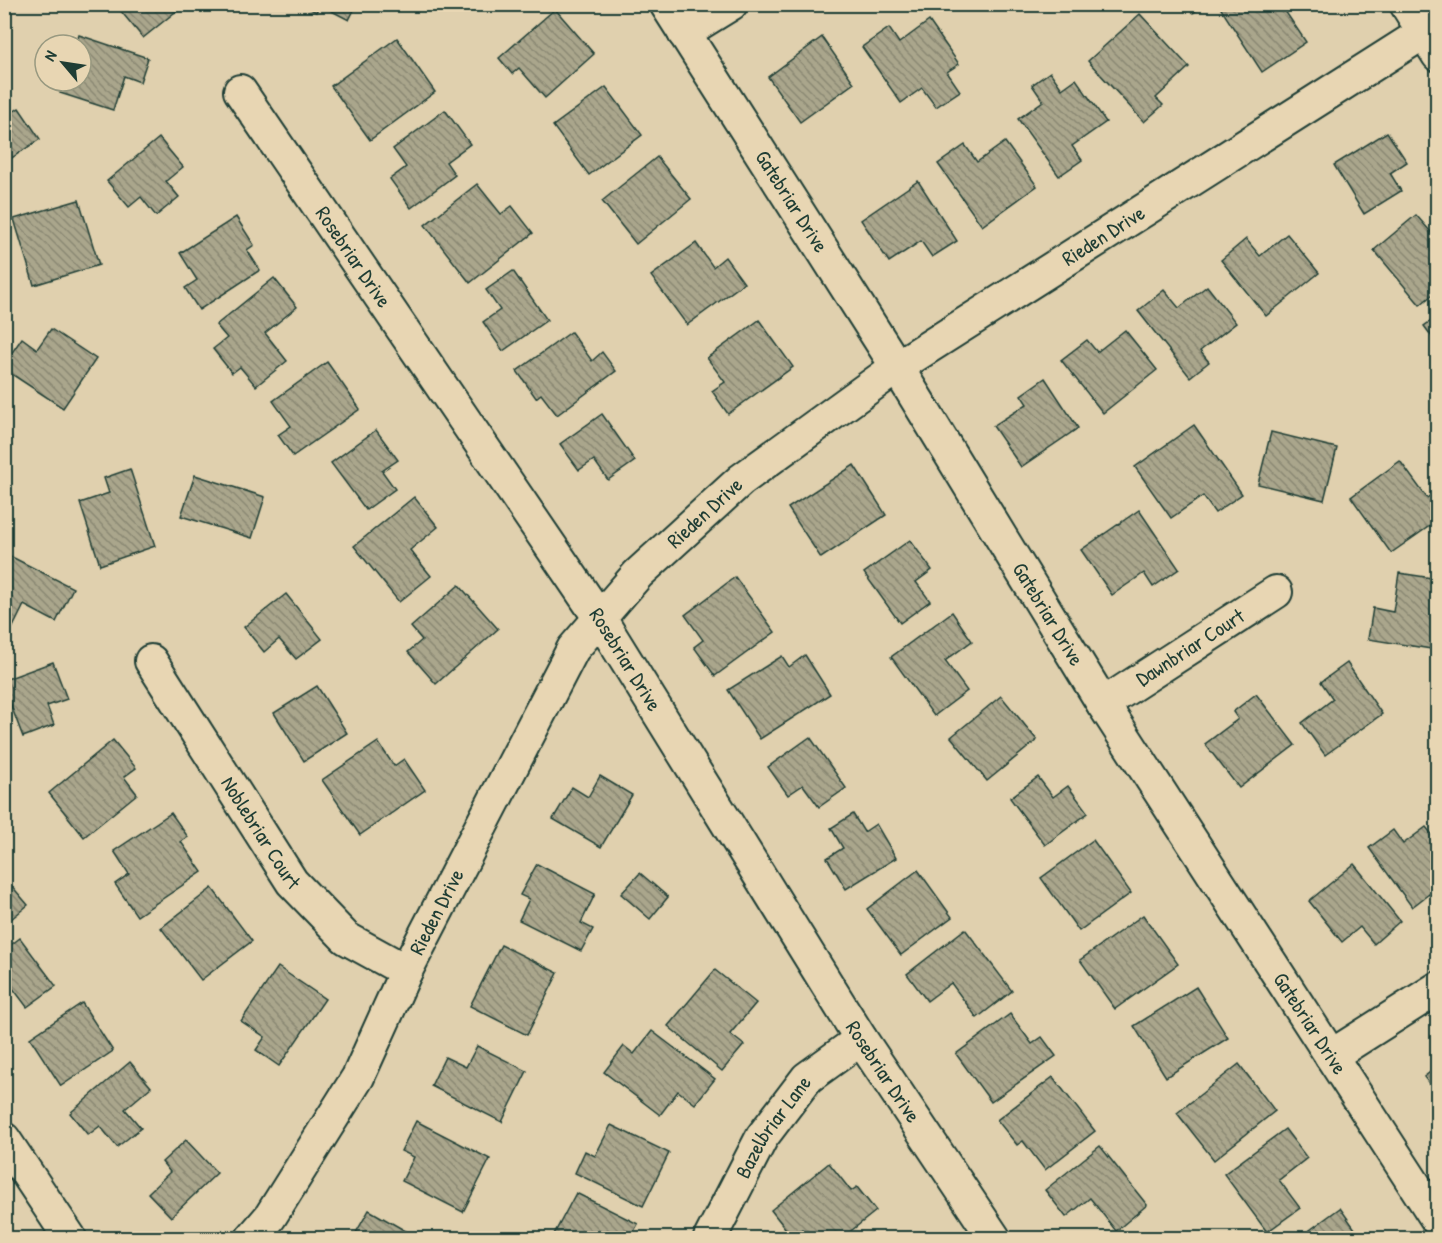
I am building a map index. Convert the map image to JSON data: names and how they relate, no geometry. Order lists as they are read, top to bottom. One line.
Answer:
{"streets":{"street":["Gatebriar Drive","Rieden Drive","Rosebriar Drive","Dawnbriar Court","Noblebriar Court","Bazelbriar Lane"]},"crossings":[["Gatebriar Drive","Rieden Drive"],["Gatebriar Drive","Dawnbriar Court"],["Rieden Drive","Rosebriar Drive"],["Rieden Drive","Noblebriar Court"],["Rosebriar Drive","Bazelbriar Lane"]],"north":"top left"}
